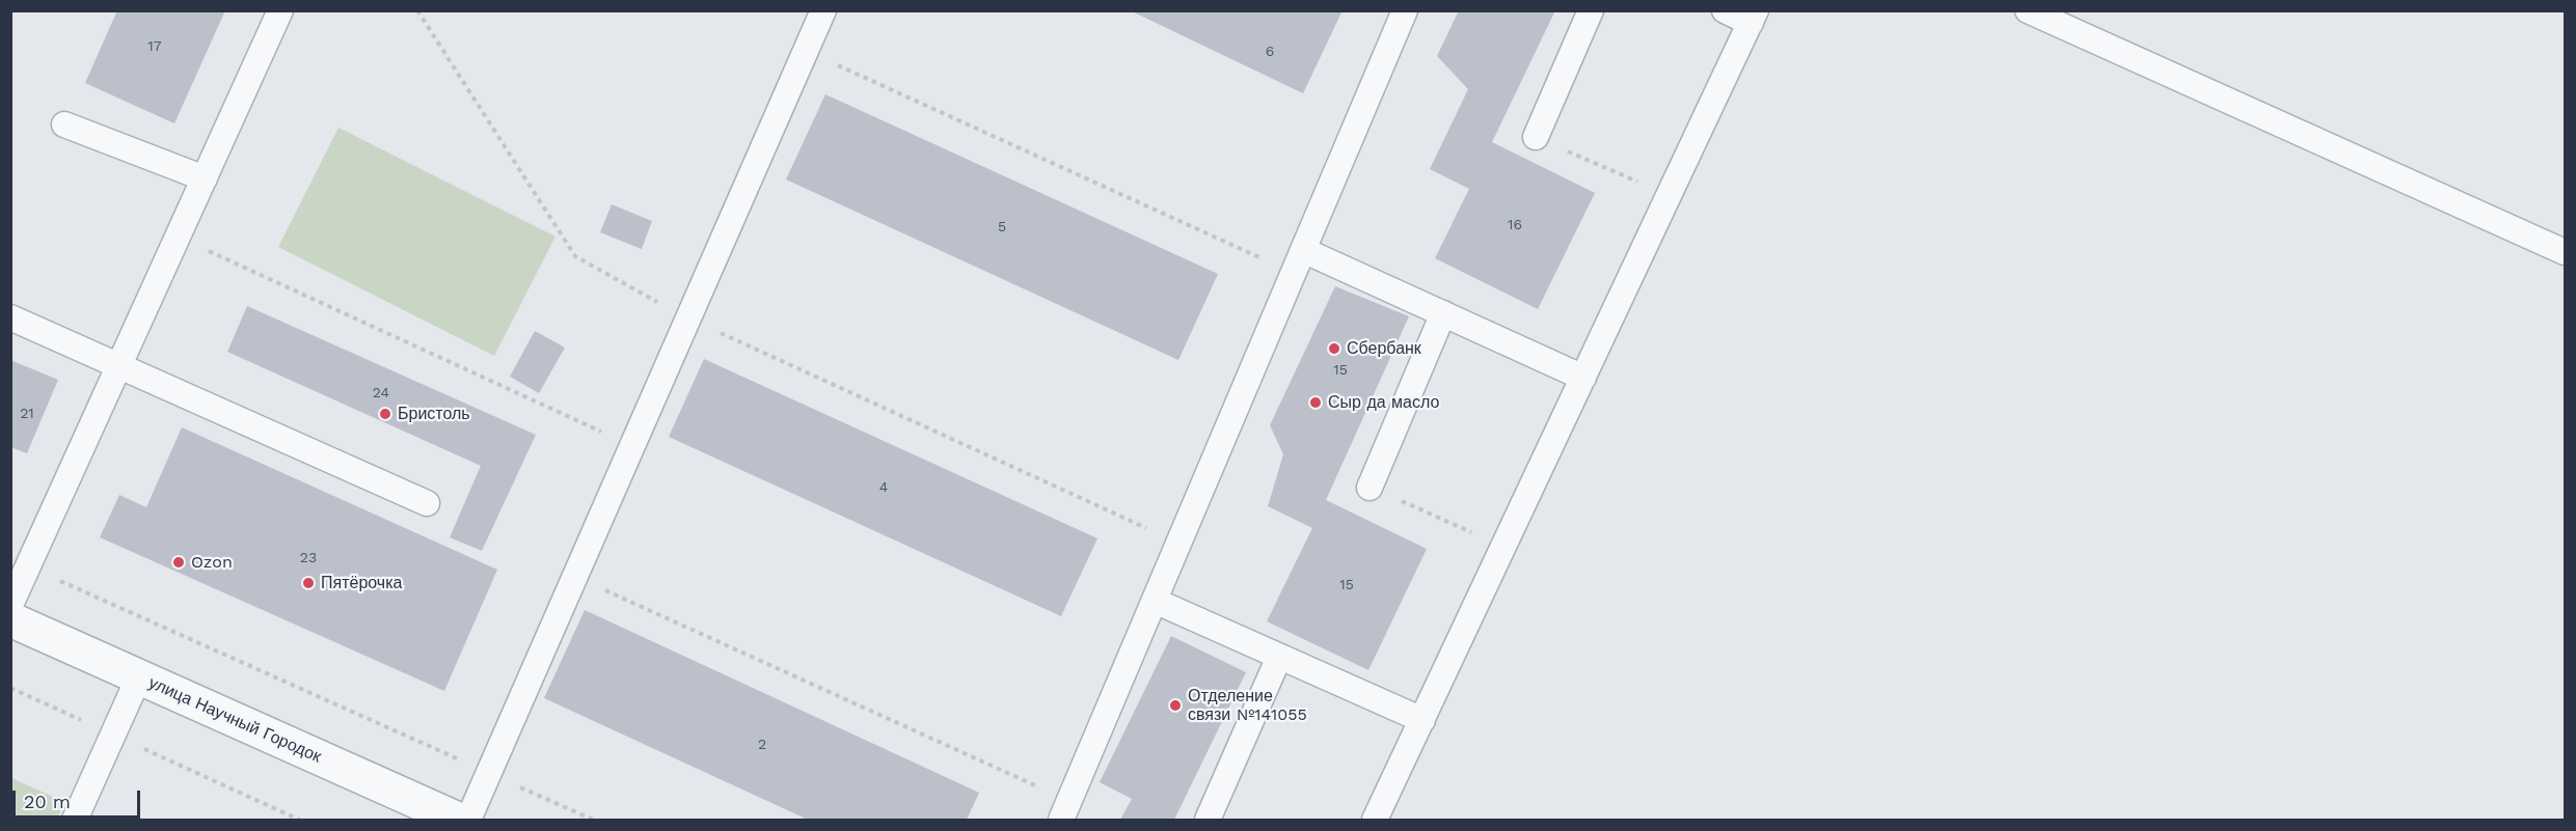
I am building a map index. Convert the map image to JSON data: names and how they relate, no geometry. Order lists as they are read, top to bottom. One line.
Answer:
{"streets":{"street":["улица Научный Городок"]},"places":["Сбербанк","Сыр да масло","Бристоль","Ozon","Пятёрочка","Отделение связи №141055"],"house_numbers":["17","6","16","5","15","24","21","4","23","15","2"],"scale_bar":"20 m"}
